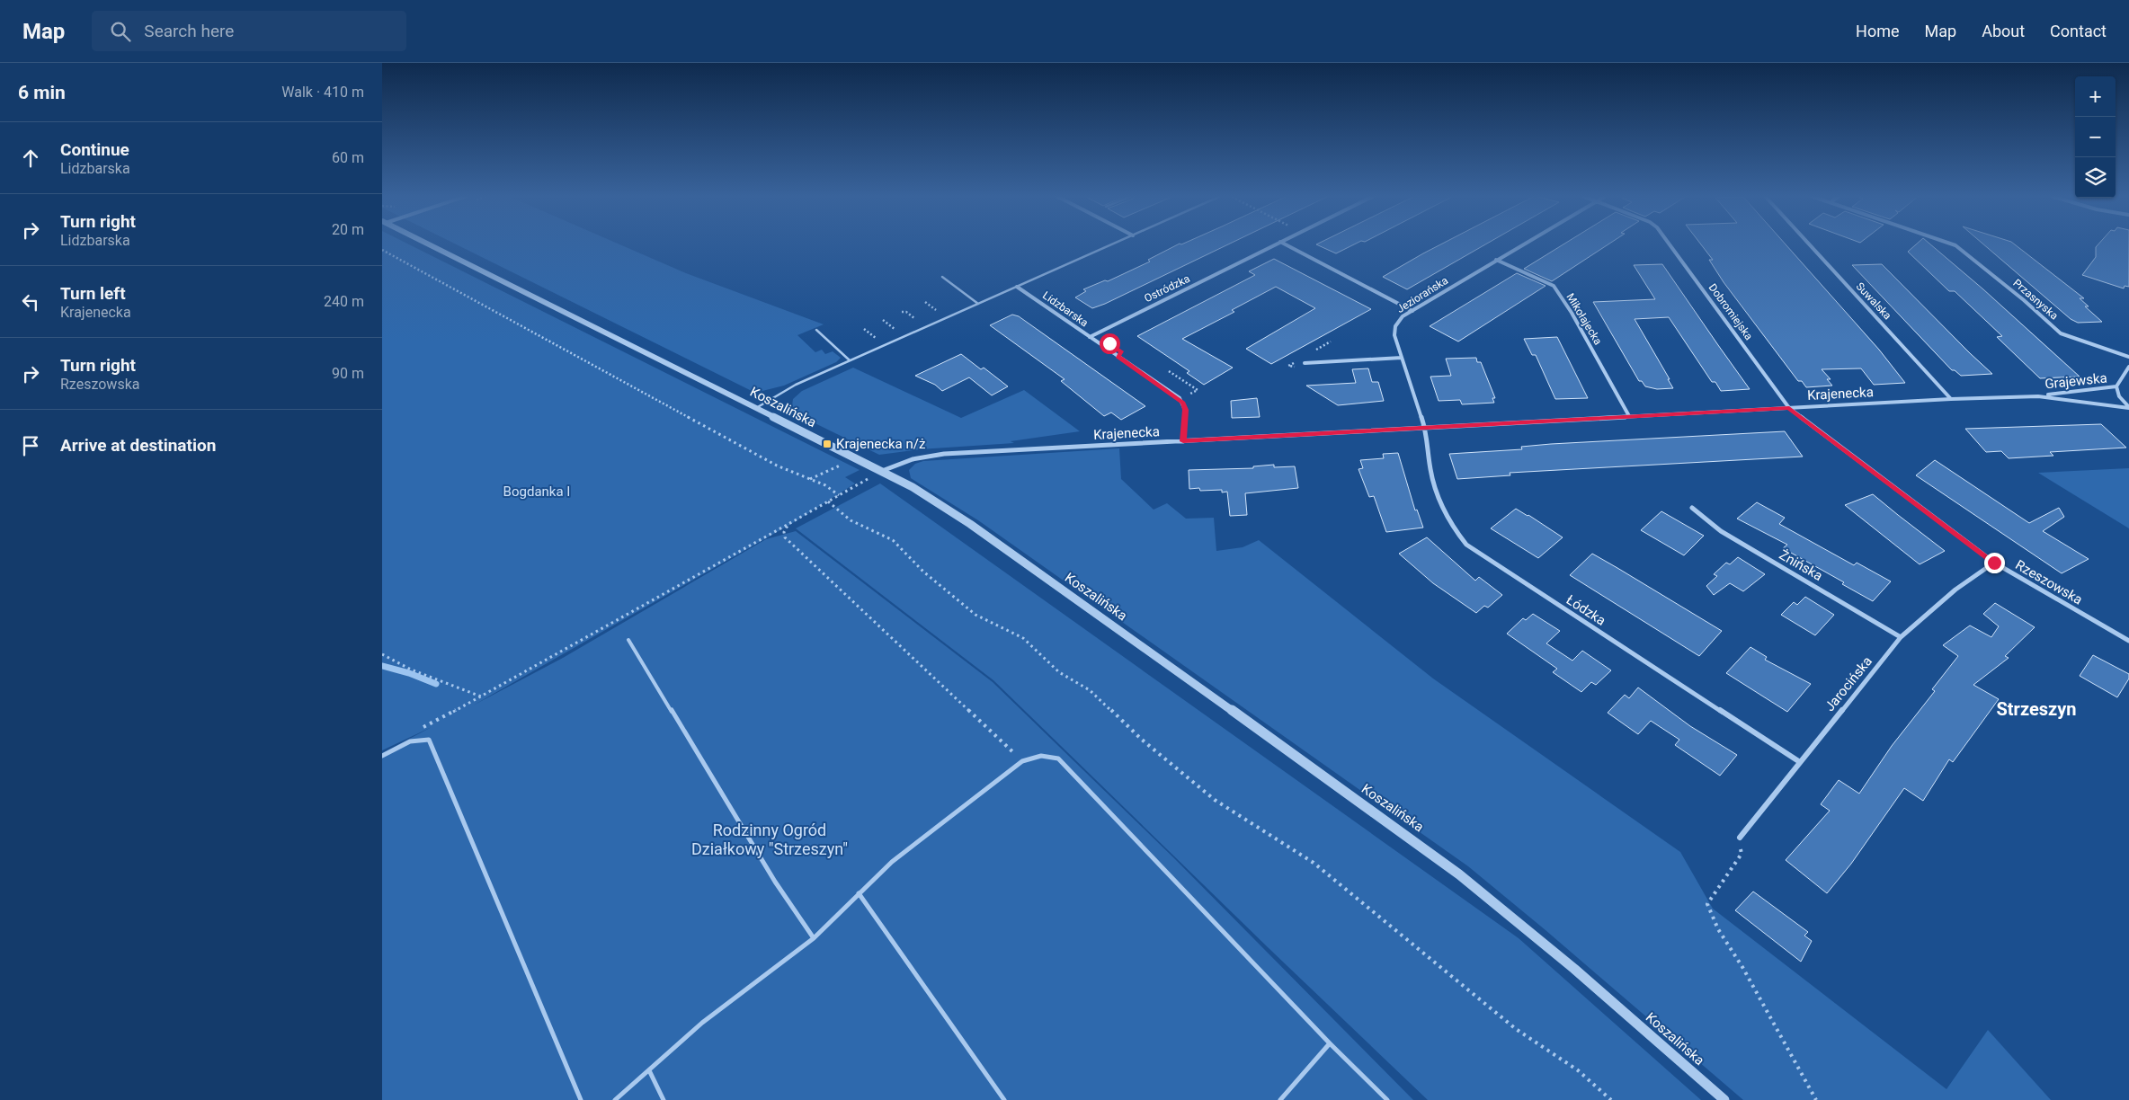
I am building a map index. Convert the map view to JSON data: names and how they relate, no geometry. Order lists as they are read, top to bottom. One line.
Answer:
{"streets":{"street":["Ostródzka","Jeziorańska","Przasnyska","Suwalska","Lidzbarska","Dobromiejska","Mikołajecka","Grajewska","Krajenecka","Koszalińska","Żnińska","Rzeszowska","Łódzka","Jarocińska"]},"crossings":[["Ostródzka","Lidzbarska"],["Jeziorańska","Mikołajecka"],["Jeziorańska","Krajenecka"],["Jeziorańska","Łódzka"],["Suwalska","Krajenecka"],["Lidzbarska","Krajenecka"],["Dobromiejska","Krajenecka"],["Dobromiejska","Rzeszowska"],["Mikołajecka","Krajenecka"],["Grajewska","Krajenecka"],["Krajenecka","Koszalińska"],["Krajenecka","Rzeszowska"],["Krajenecka","Łódzka"],["Żnińska","Jarocińska"],["Rzeszowska","Jarocińska"],["Łódzka","Jarocińska"]],"districts":["Strzeszyn"],"parks":["Bogdanka I","Rodzinny Ogród Działkowy \"Strzeszyn\""],"places":{"transit":["Krajenecka n/ż"]},"page":{"header":"Map","search":"Search here","nav":["Home","Map","About","Contact"],"heading":["6 min","Walk · 410 m"],"map_buttons":["+","−"],"list":[["Continue","Lidzbarska","60 m"],["Turn right","Lidzbarska","20 m"],["Turn left","Krajenecka","240 m"],["Turn right","Rzeszowska","90 m"],"Arrive at destination"]}}
